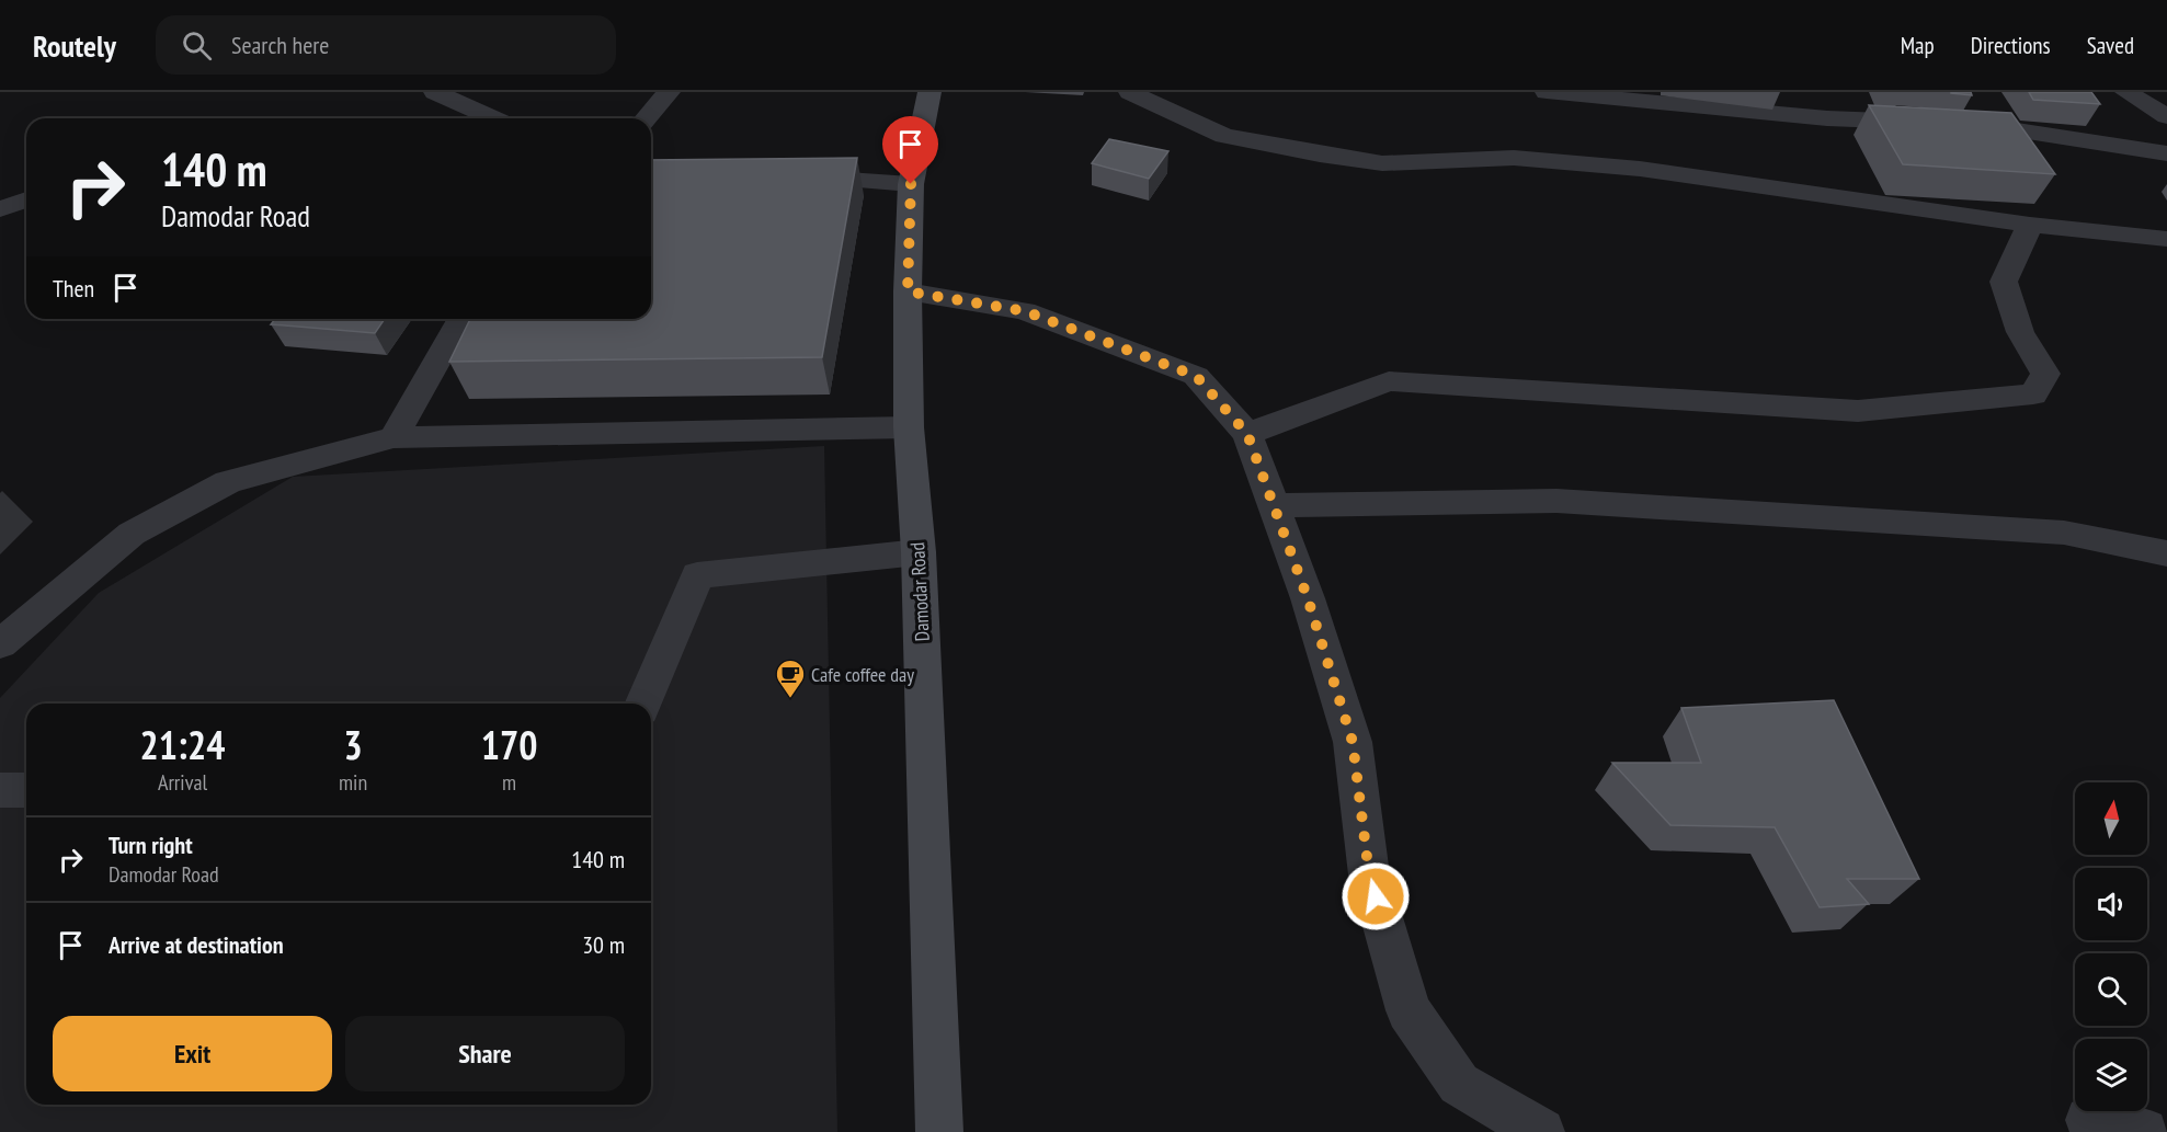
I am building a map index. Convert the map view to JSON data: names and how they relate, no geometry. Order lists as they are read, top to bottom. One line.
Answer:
{"streets":{"street":["Damodar Road"]},"places":{"cafe":["Cafe coffee day"]},"north":"top","page":{"header":"Routely","search":"Search here","nav":["Map","Directions","Saved"],"turn":["140 m","Damodar Road"],"then":"Then","eta":["21:24","Arrival","3","min","170","m"],"list":[{"name":"Turn right","note":"Damodar Road","value":"140 m"},{"name":"Arrive at destination","value":"30 m"}],"buttons":["Exit","Share"]}}
